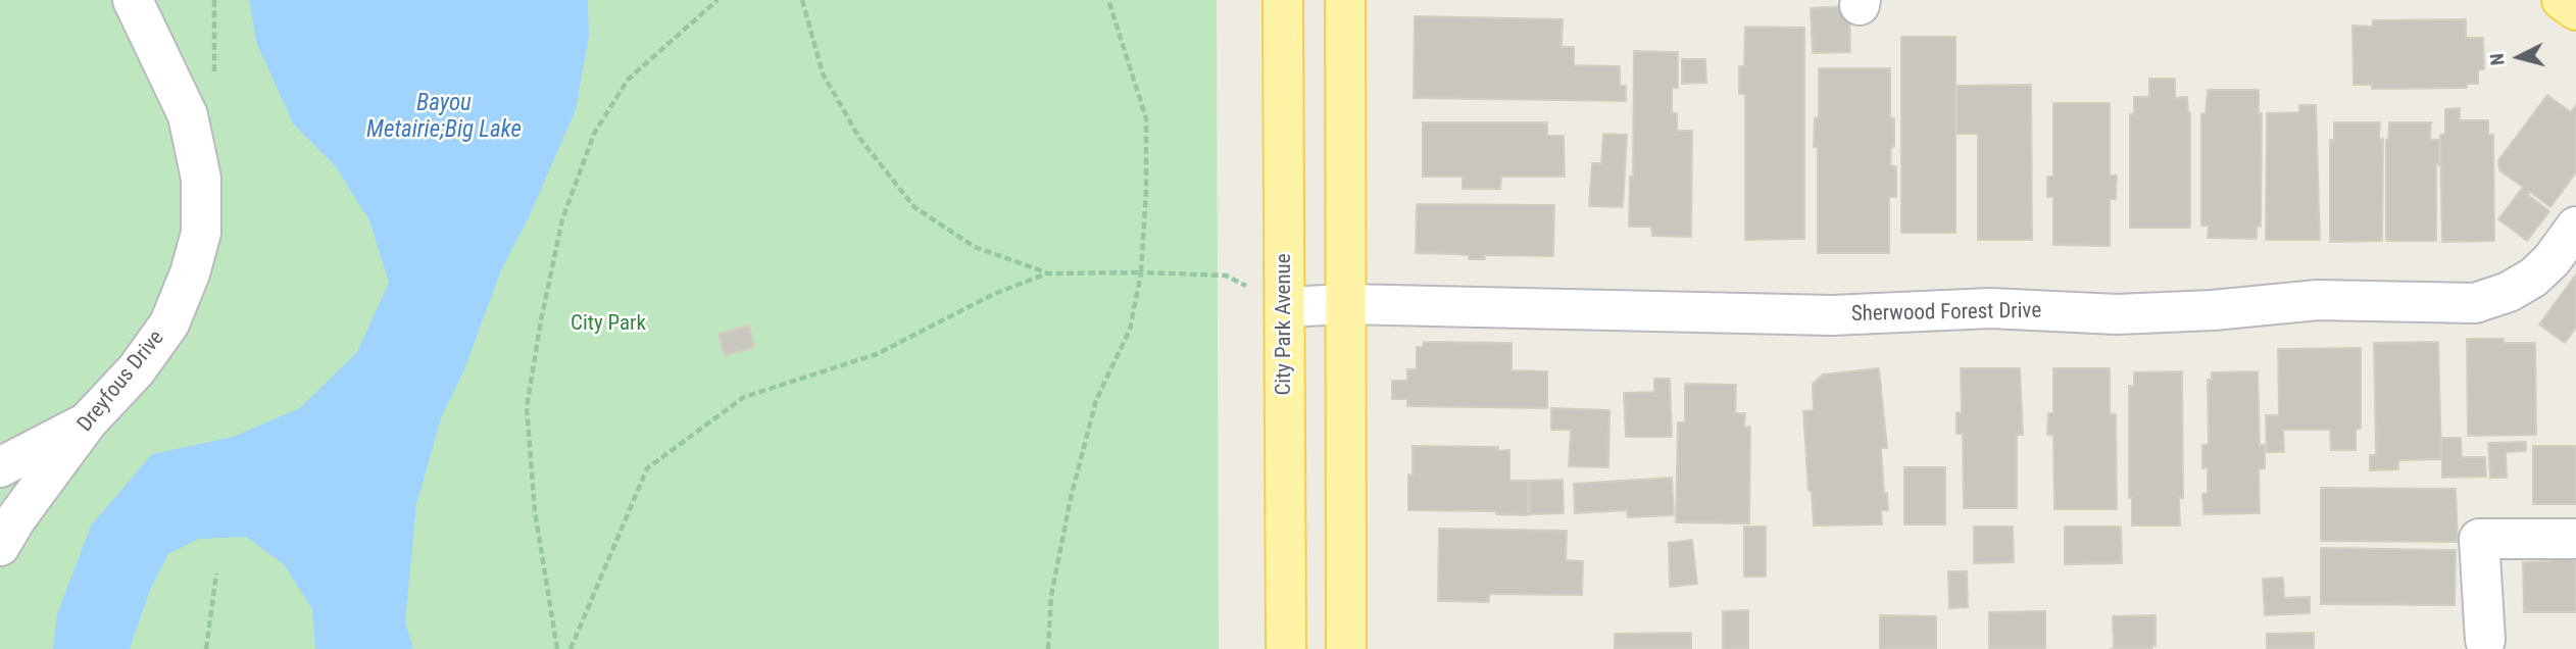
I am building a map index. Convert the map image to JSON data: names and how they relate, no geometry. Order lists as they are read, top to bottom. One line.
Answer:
{"streets":{"main road":["City Park Avenue"],"street":["Sherwood Forest Drive","Dreyfous Drive"]},"crossings":[["Sherwood Forest Drive","City Park Avenue"]],"water":["Bayou Metairie;Big Lake"],"parks":["City Park"],"north":"left"}
